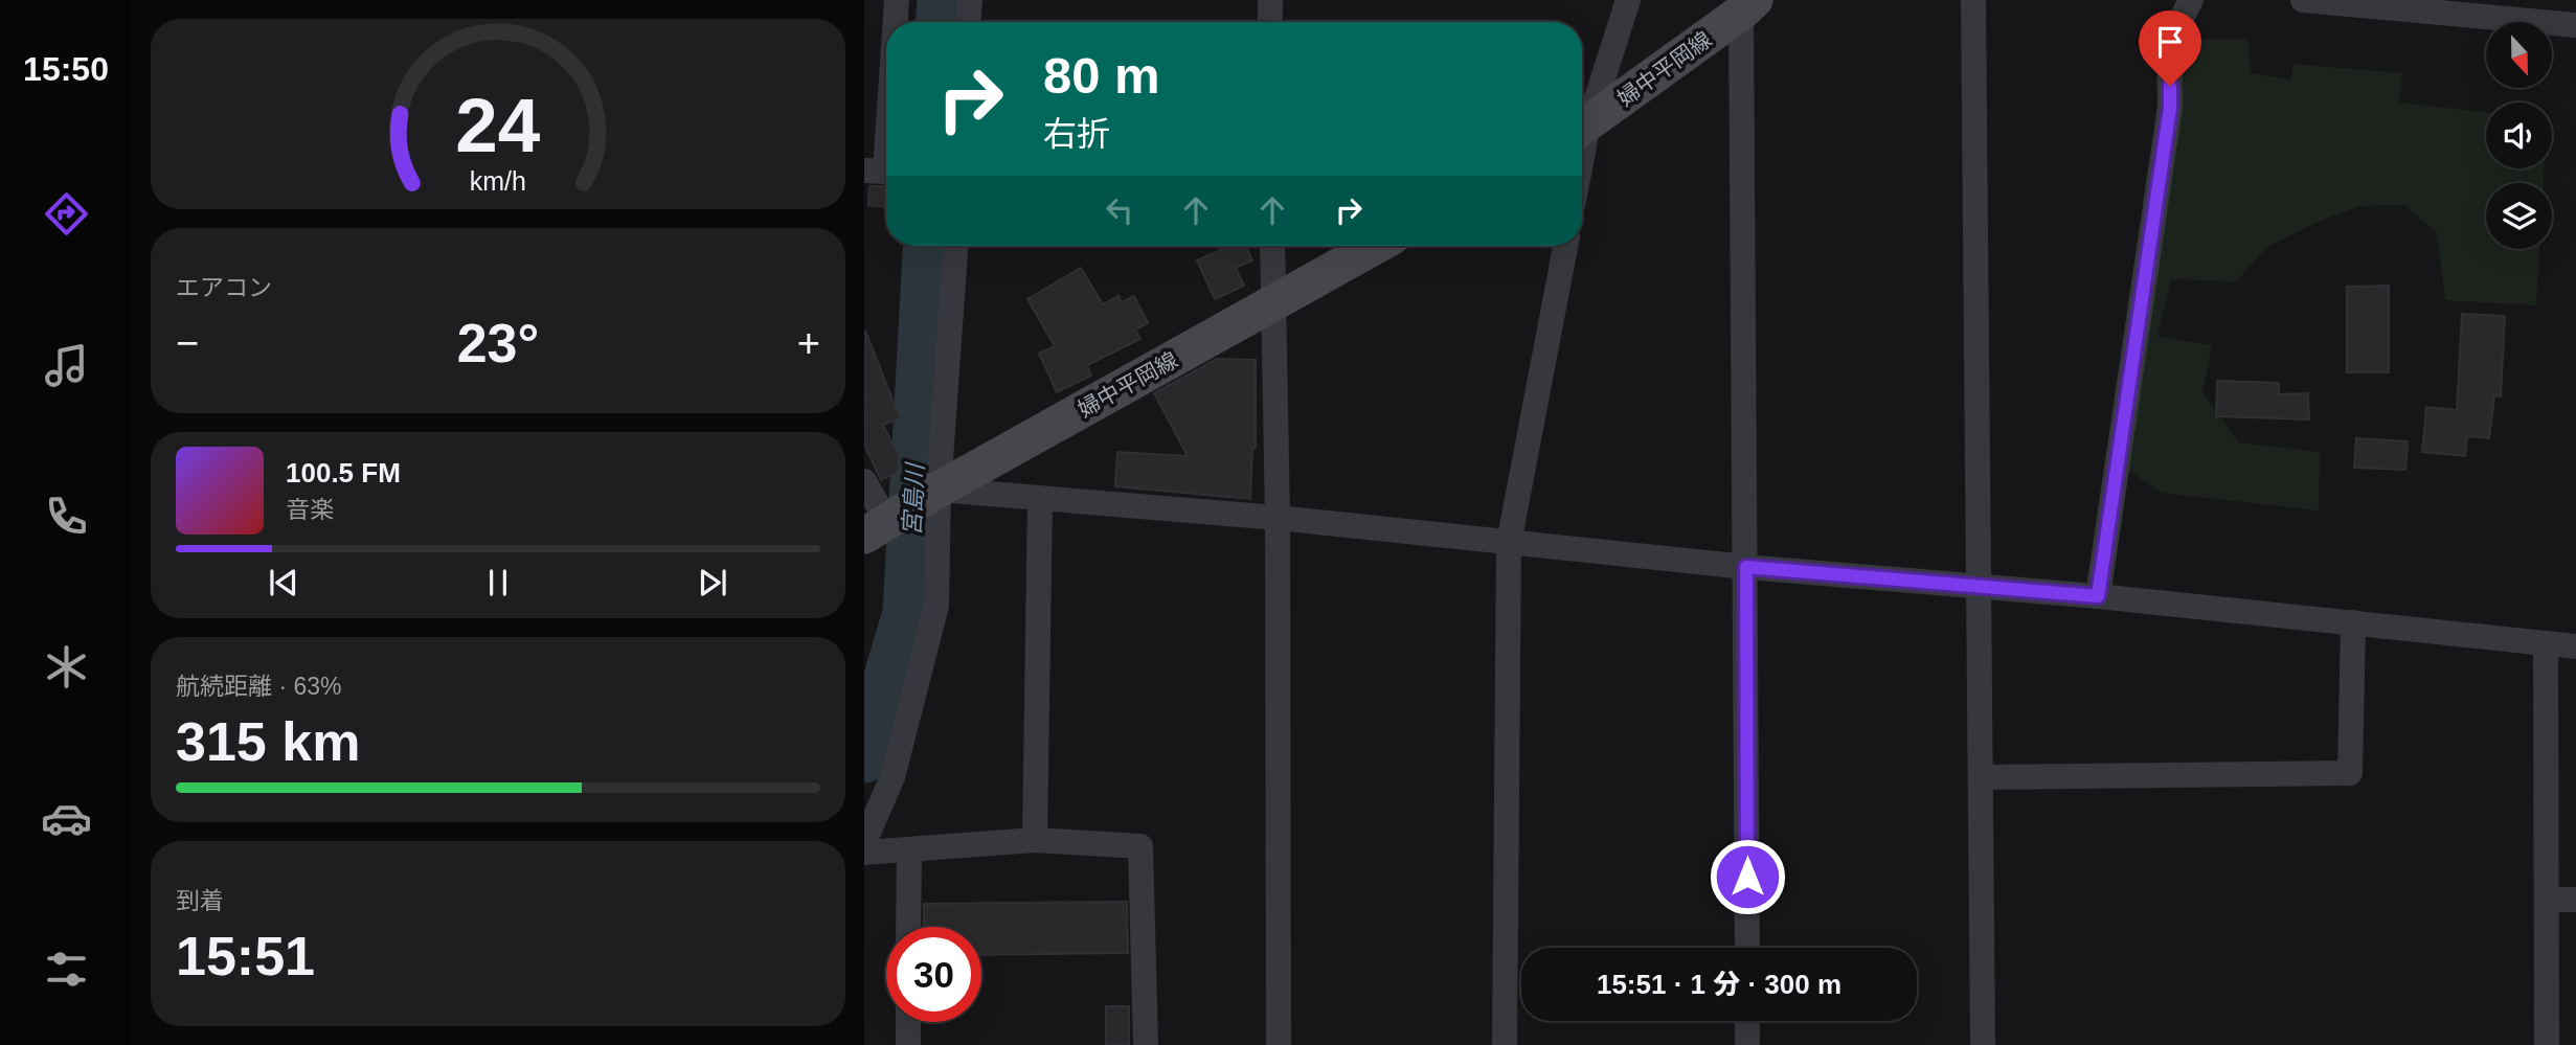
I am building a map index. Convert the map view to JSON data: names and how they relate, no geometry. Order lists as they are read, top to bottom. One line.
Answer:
{"streets":{"main road":["婦中平岡線"]},"water":["宮島川"],"north":"bottom","page":{"tabs":"15:50","turn":["80 m","右折"],"tile":["エアコン",["航続距離 · 63%","315 km"],["到着","15:51"]],"heat":["−","23°","+"],"song":["100.5 FM","音楽"],"limit":"30","trip":"15:51 · 1 分 · 300 m","gauge":["24","km/h"]}}
